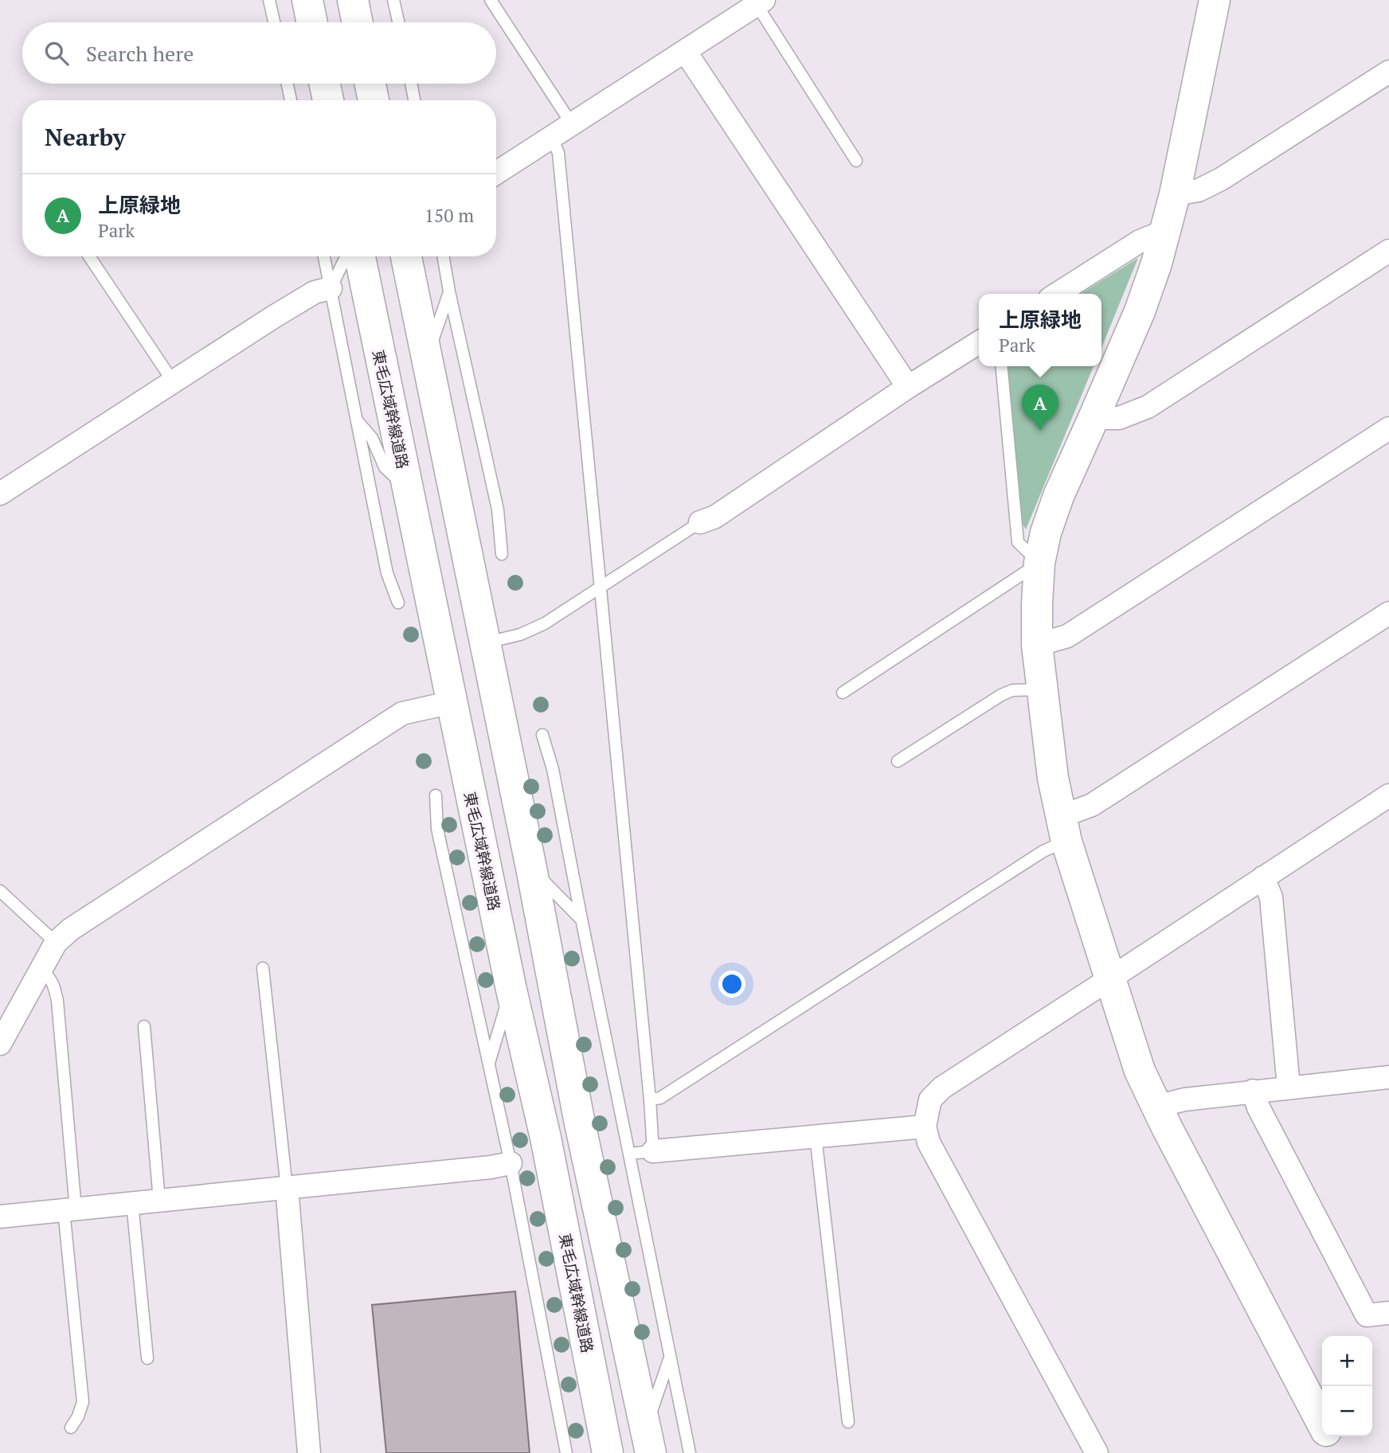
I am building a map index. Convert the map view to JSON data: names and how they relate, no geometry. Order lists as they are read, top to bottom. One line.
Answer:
{"streets":{"main road":["東毛広域幹線道路"]},"page":{"search":"Search here","heading":"Nearby","list":[{"mark":"A","name":"上原緑地","note":"Park","value":"150 m"}],"popup":["上原緑地","Park"],"pins":"A","map_buttons":["+","−"]}}
